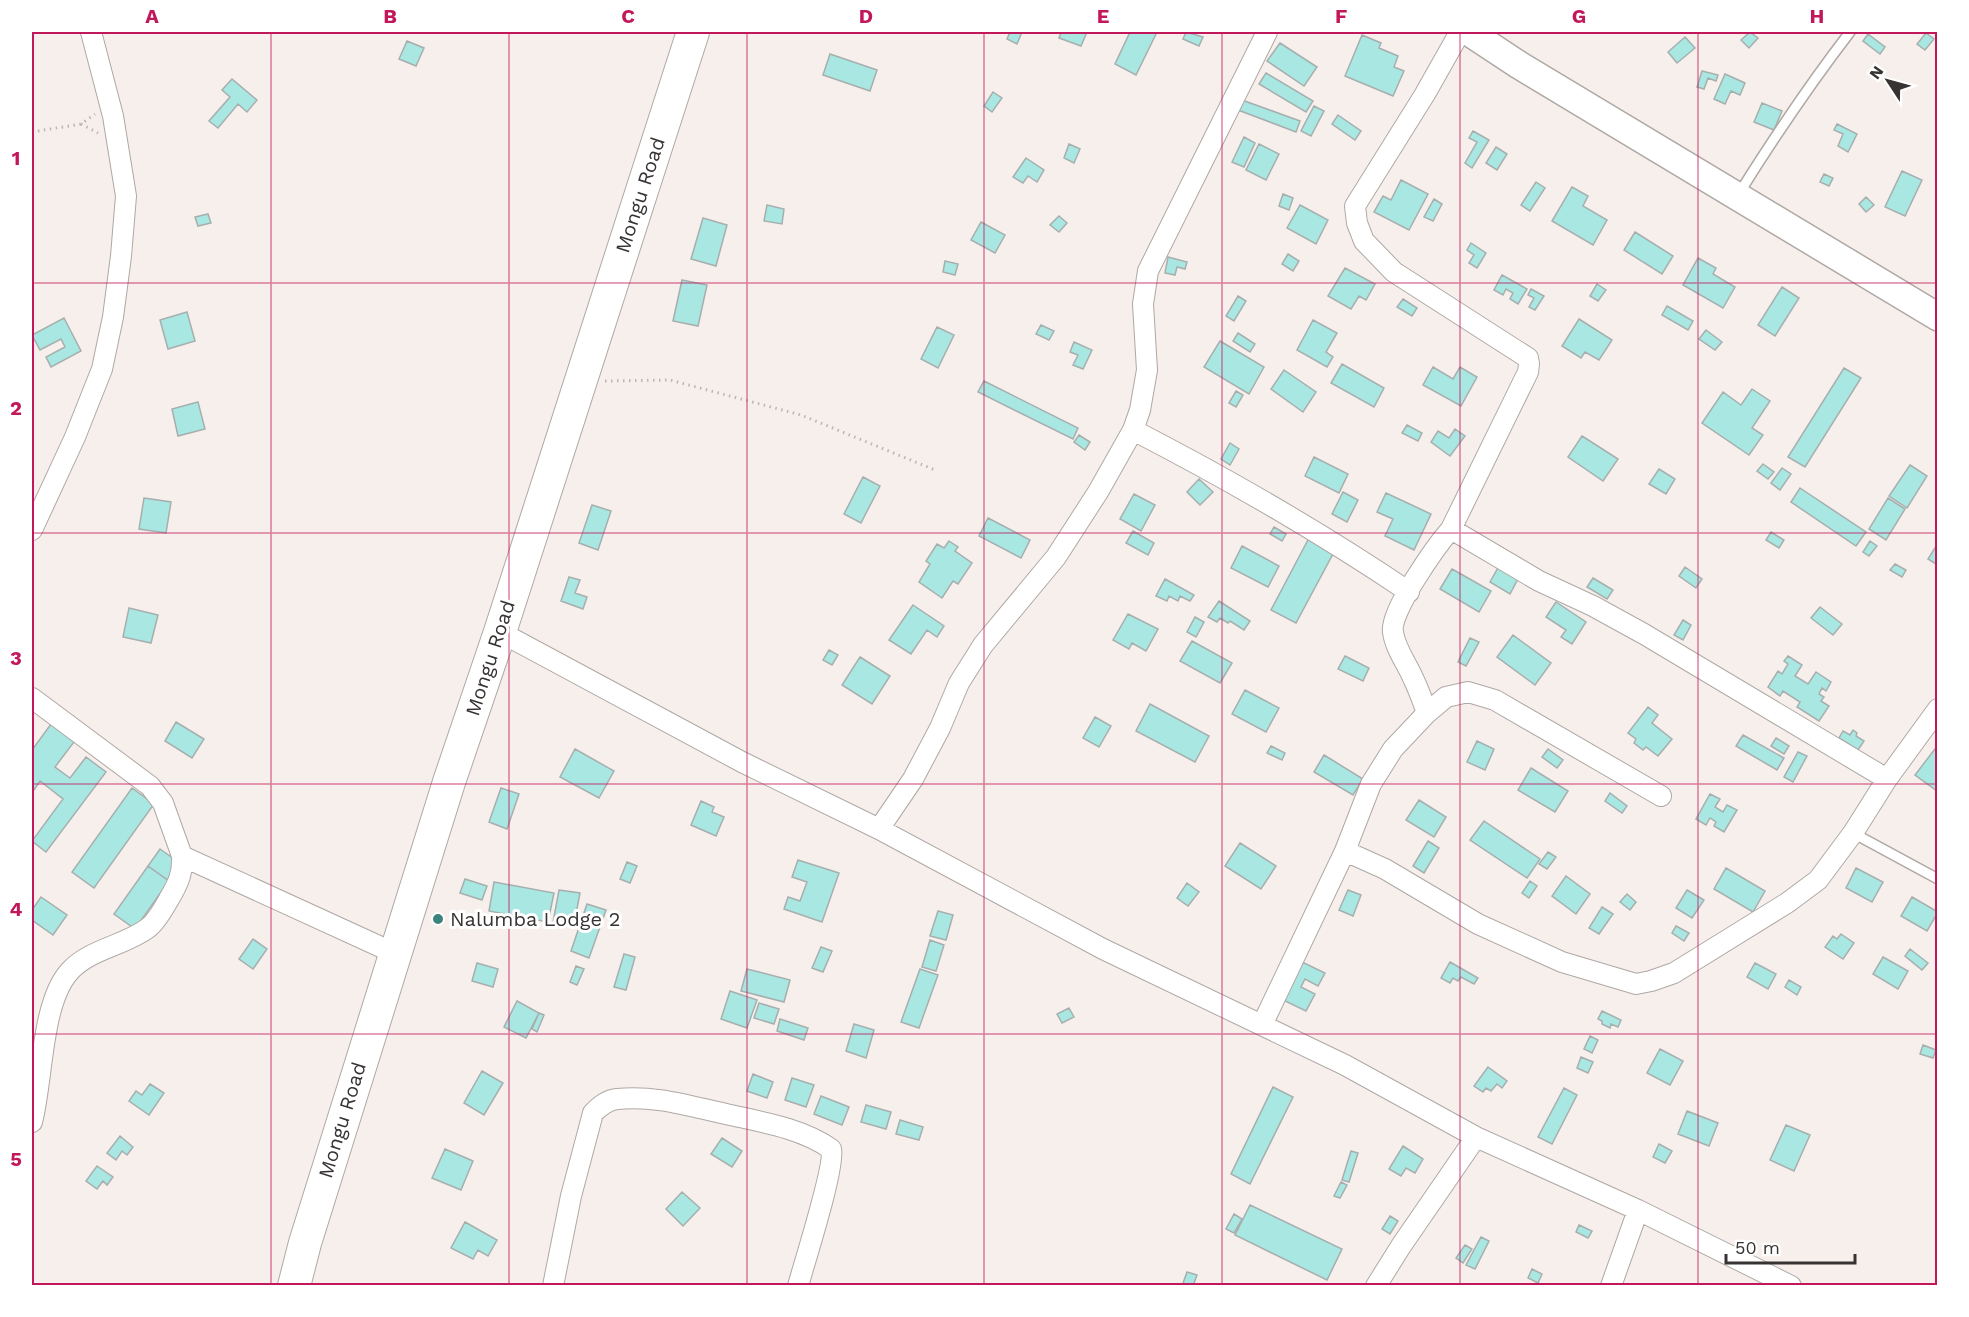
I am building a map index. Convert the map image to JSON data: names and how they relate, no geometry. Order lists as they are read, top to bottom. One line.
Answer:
{"streets":{"main road":["Mongu Road"]},"places":["Nalumba Lodge 2"],"scale_bar":"50 m","north":"top left","grid":{"columns":["A","B","C","D","E","F","G","H"],"rows":["1","2","3","4","5"]}}
